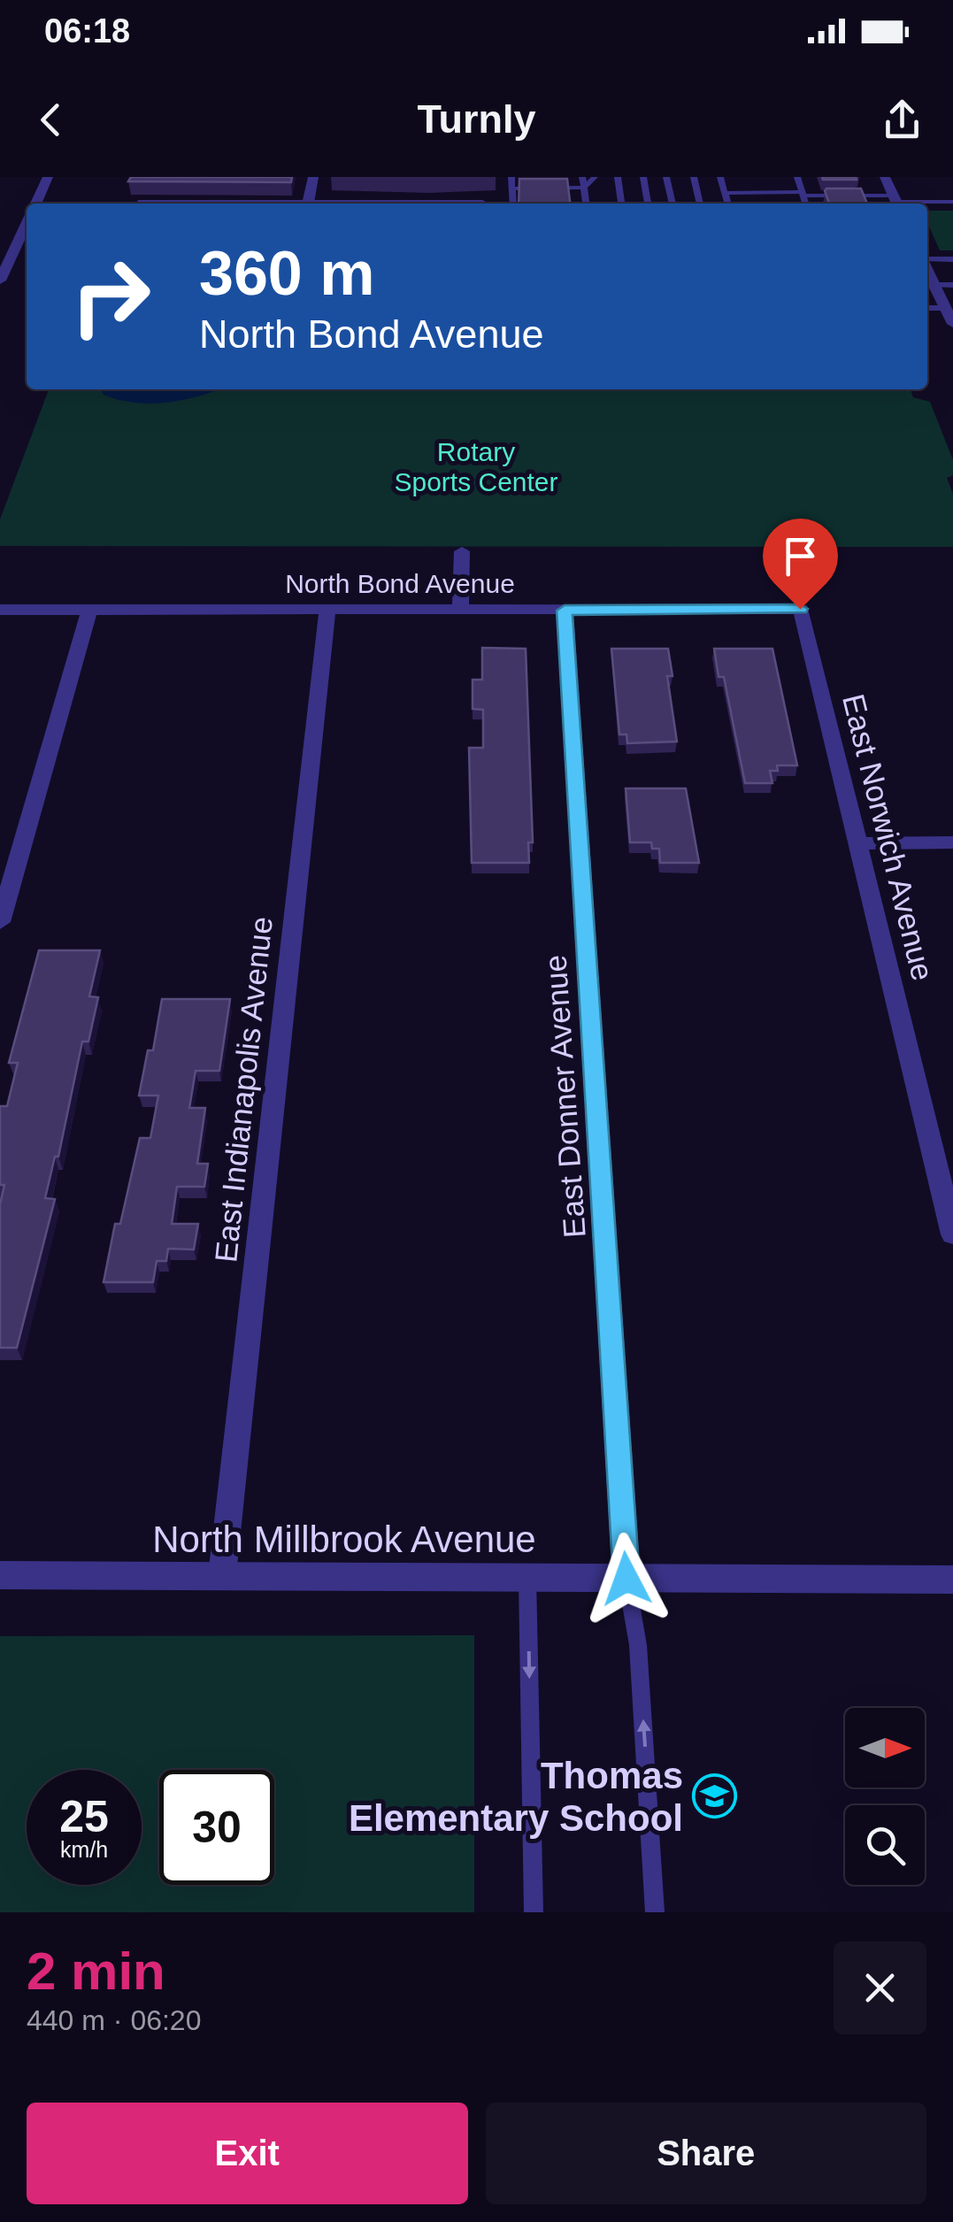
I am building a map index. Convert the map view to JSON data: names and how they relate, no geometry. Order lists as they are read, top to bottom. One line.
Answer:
{"streets":{"street":["North Bond Avenue","East Norwich Avenue","East Indianapolis Avenue","East Donner Avenue","North Millbrook Avenue"]},"crossings":[["North Bond Avenue","East Norwich Avenue"],["North Bond Avenue","East Indianapolis Avenue"],["North Bond Avenue","East Donner Avenue"],["East Indianapolis Avenue","North Millbrook Avenue"],["East Donner Avenue","North Millbrook Avenue"]],"parks":["Rotary Sports Center"],"places":{"school or university":["Thomas Elementary School"]},"north":"right","page":{"status":"06:18","header":"Turnly","turn":["360 m","North Bond Avenue"],"speed":"25 km/h","limit":"30","heading":["2 min","440 m · 06:20"],"buttons":["Exit","Share"]}}
